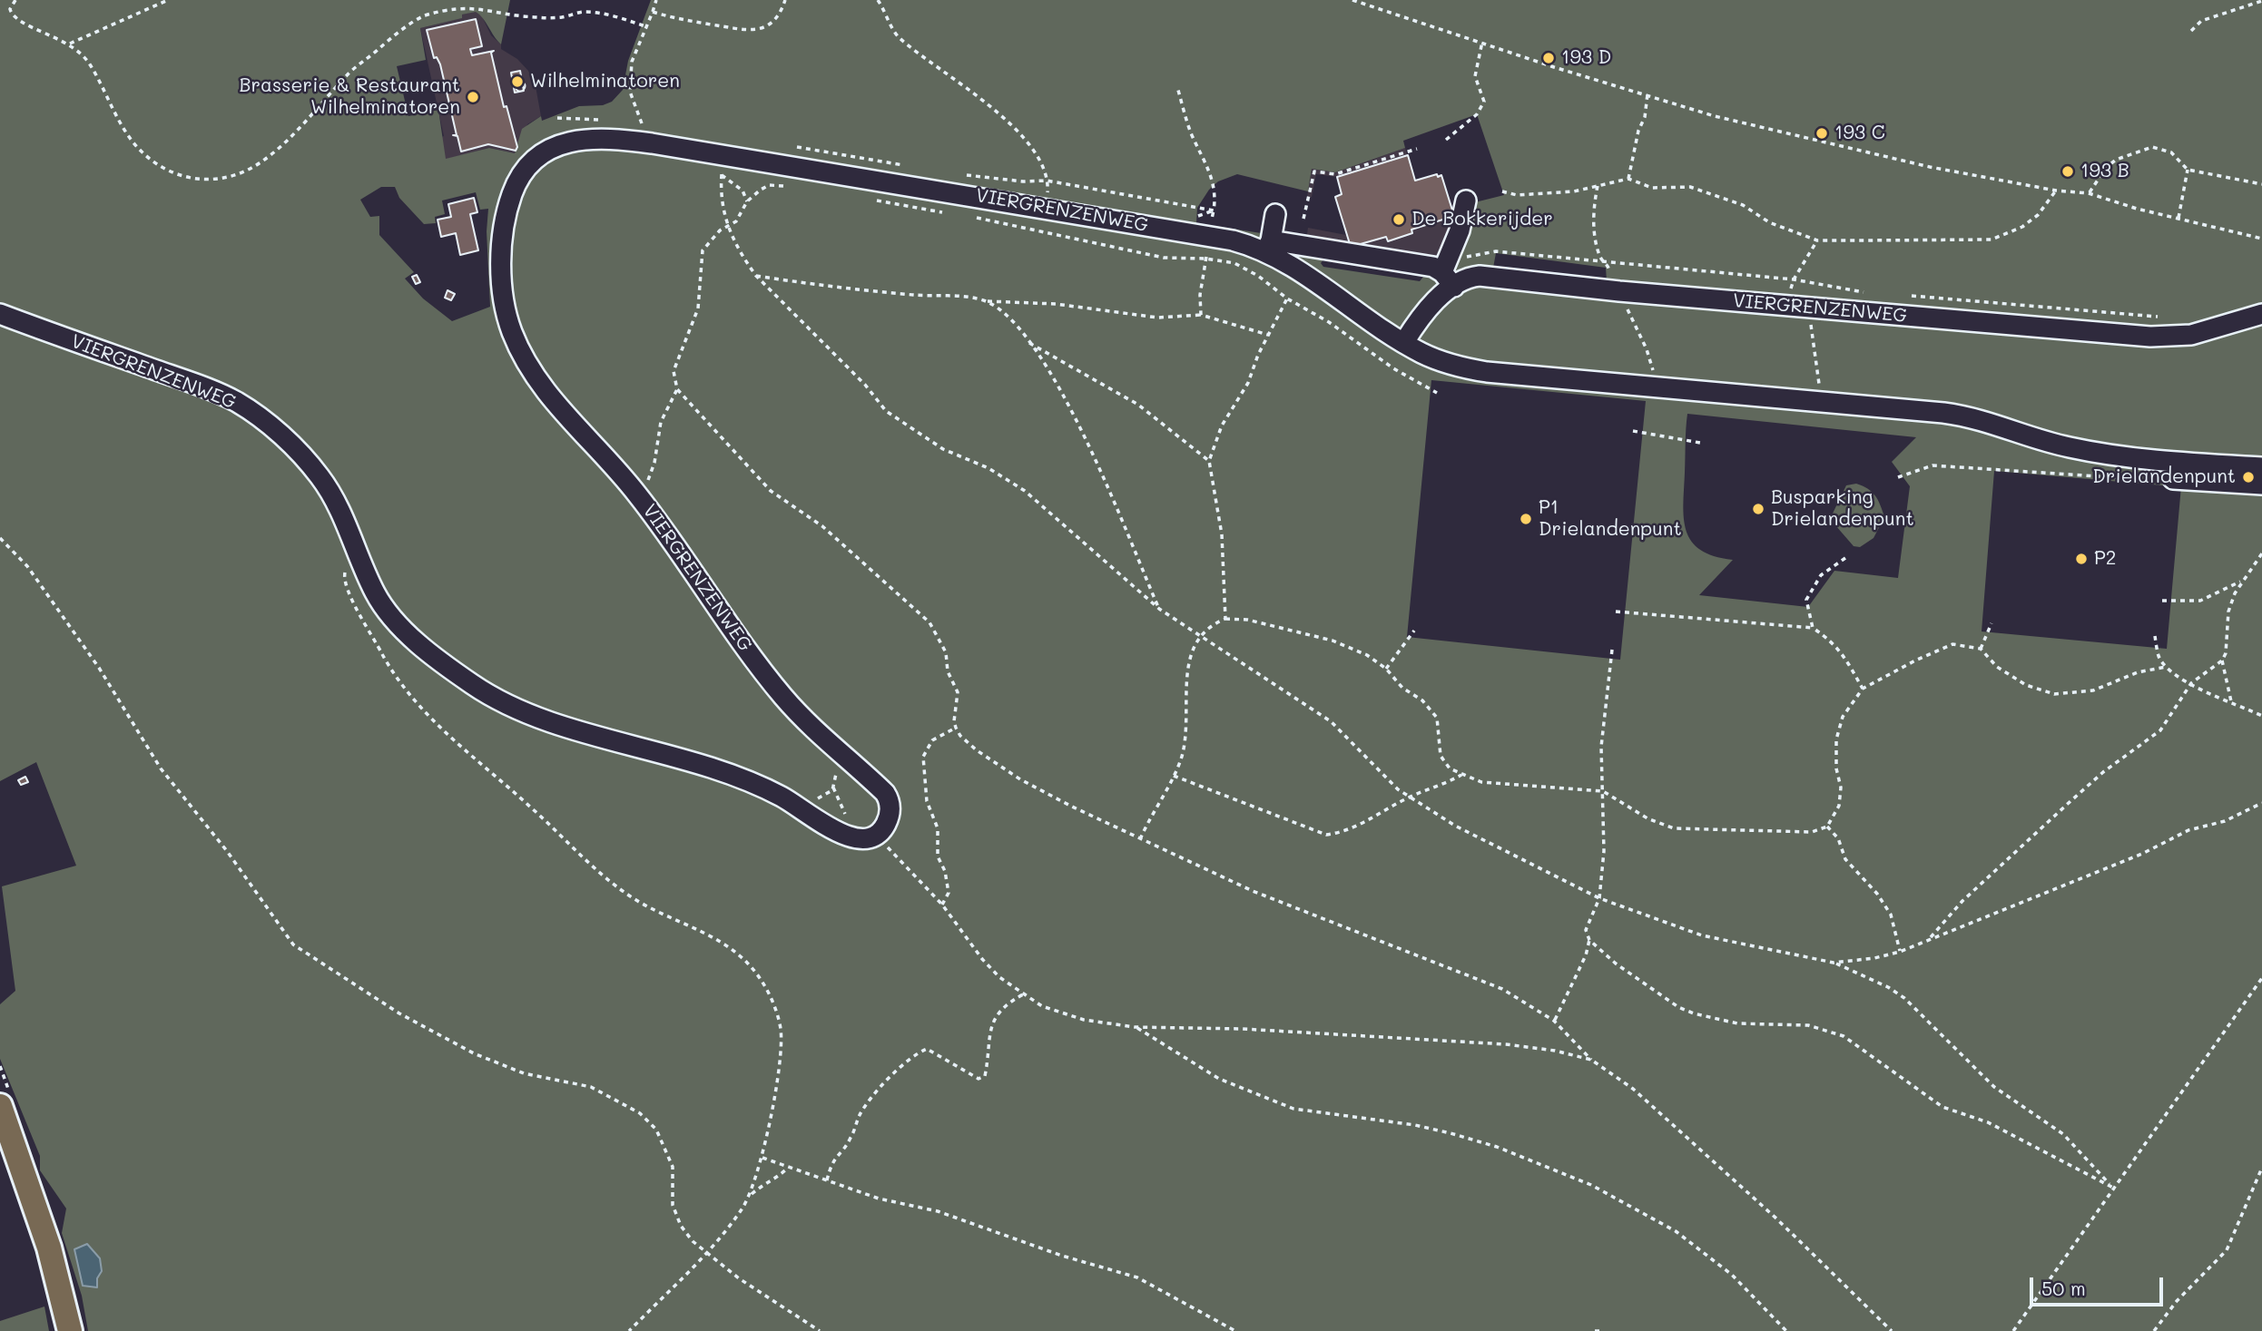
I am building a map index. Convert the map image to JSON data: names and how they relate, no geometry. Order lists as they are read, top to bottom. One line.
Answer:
{"streets":{"street":["VIERGRENZENWEG"]},"places":["193 D","Wilhelminatoren","Brasserie & Restaurant Wilhelminatoren","193 C","193 B","De Bokkerijder","Drielandenpunt","Busparking Drielandenpunt","P1 Drielandenpunt","P2"],"scale_bar":"50 m"}
